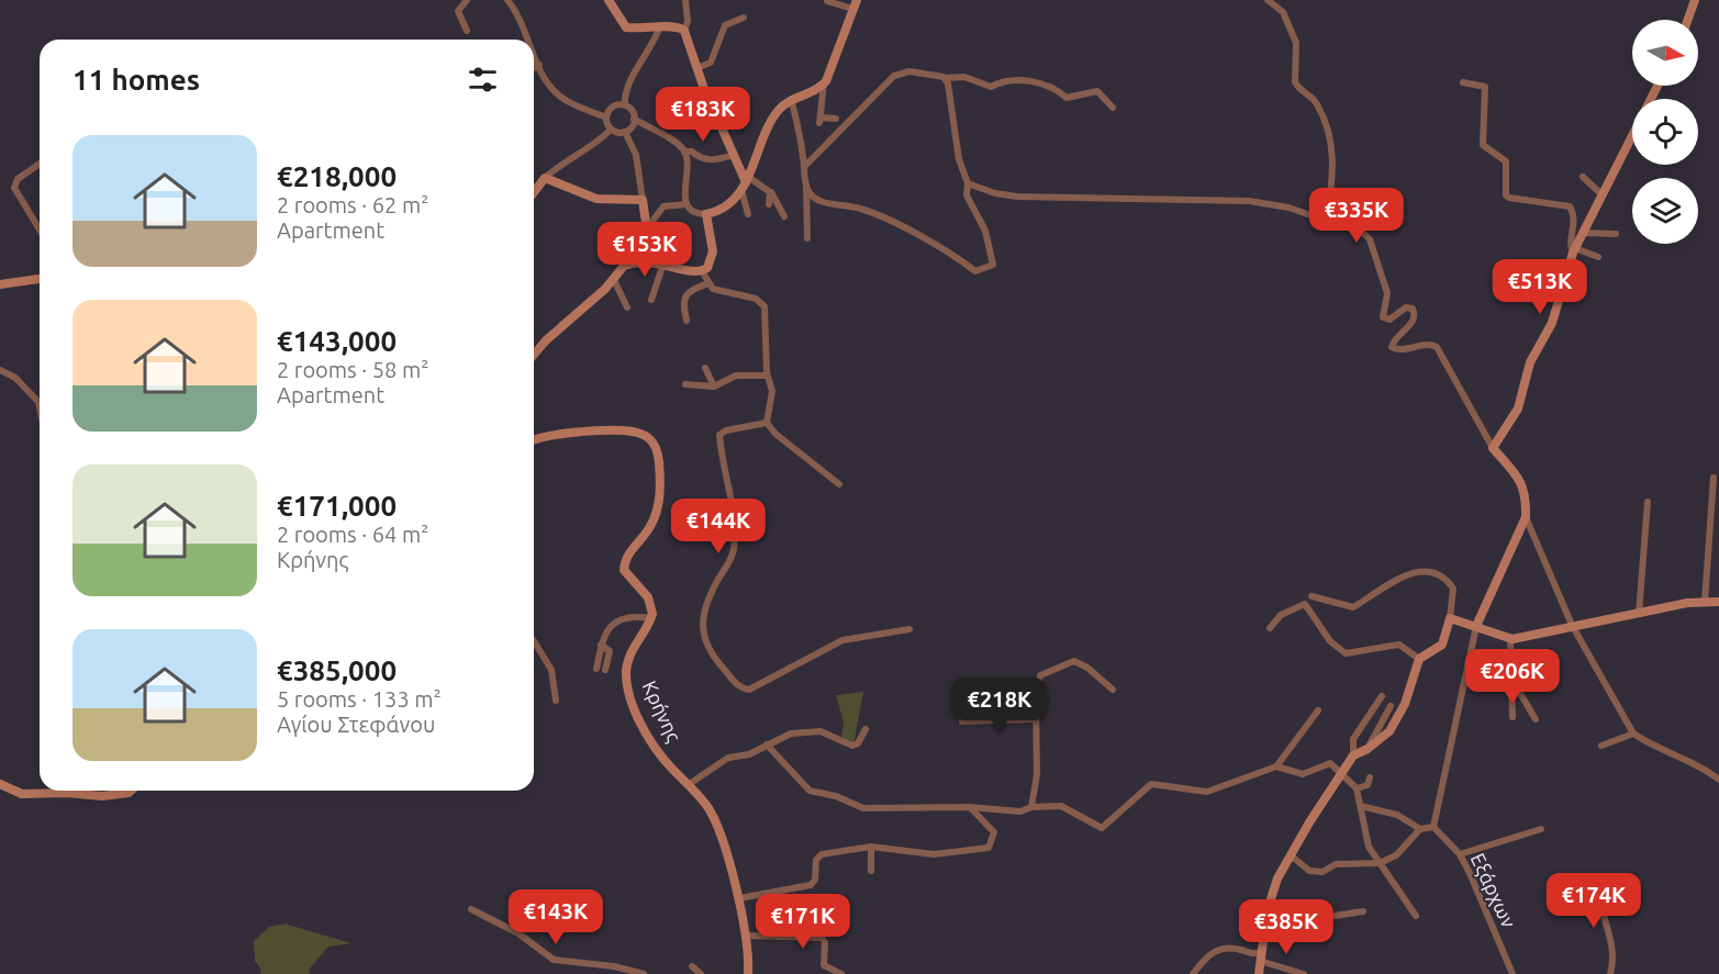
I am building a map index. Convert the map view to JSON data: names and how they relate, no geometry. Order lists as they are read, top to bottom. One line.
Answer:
{"streets":{"street":["Κρήνης","Εξάρχων"]},"north":"right","page":{"heading":"11 homes","price":["€183K","€335K","€153K","€513K","€144K","€206K","€218K","€174K","€143K","€171K","€385K"],"list":[{"name":"€218,000","note":"2 rooms · 62 m² · Apartment"},{"name":"€143,000","note":"2 rooms · 58 m² · Apartment"},{"name":"€171,000","note":"2 rooms · 64 m² · Κρήνης"},{"name":"€385,000","note":"5 rooms · 133 m² · Αγίου Στεφάνου"}]}}
